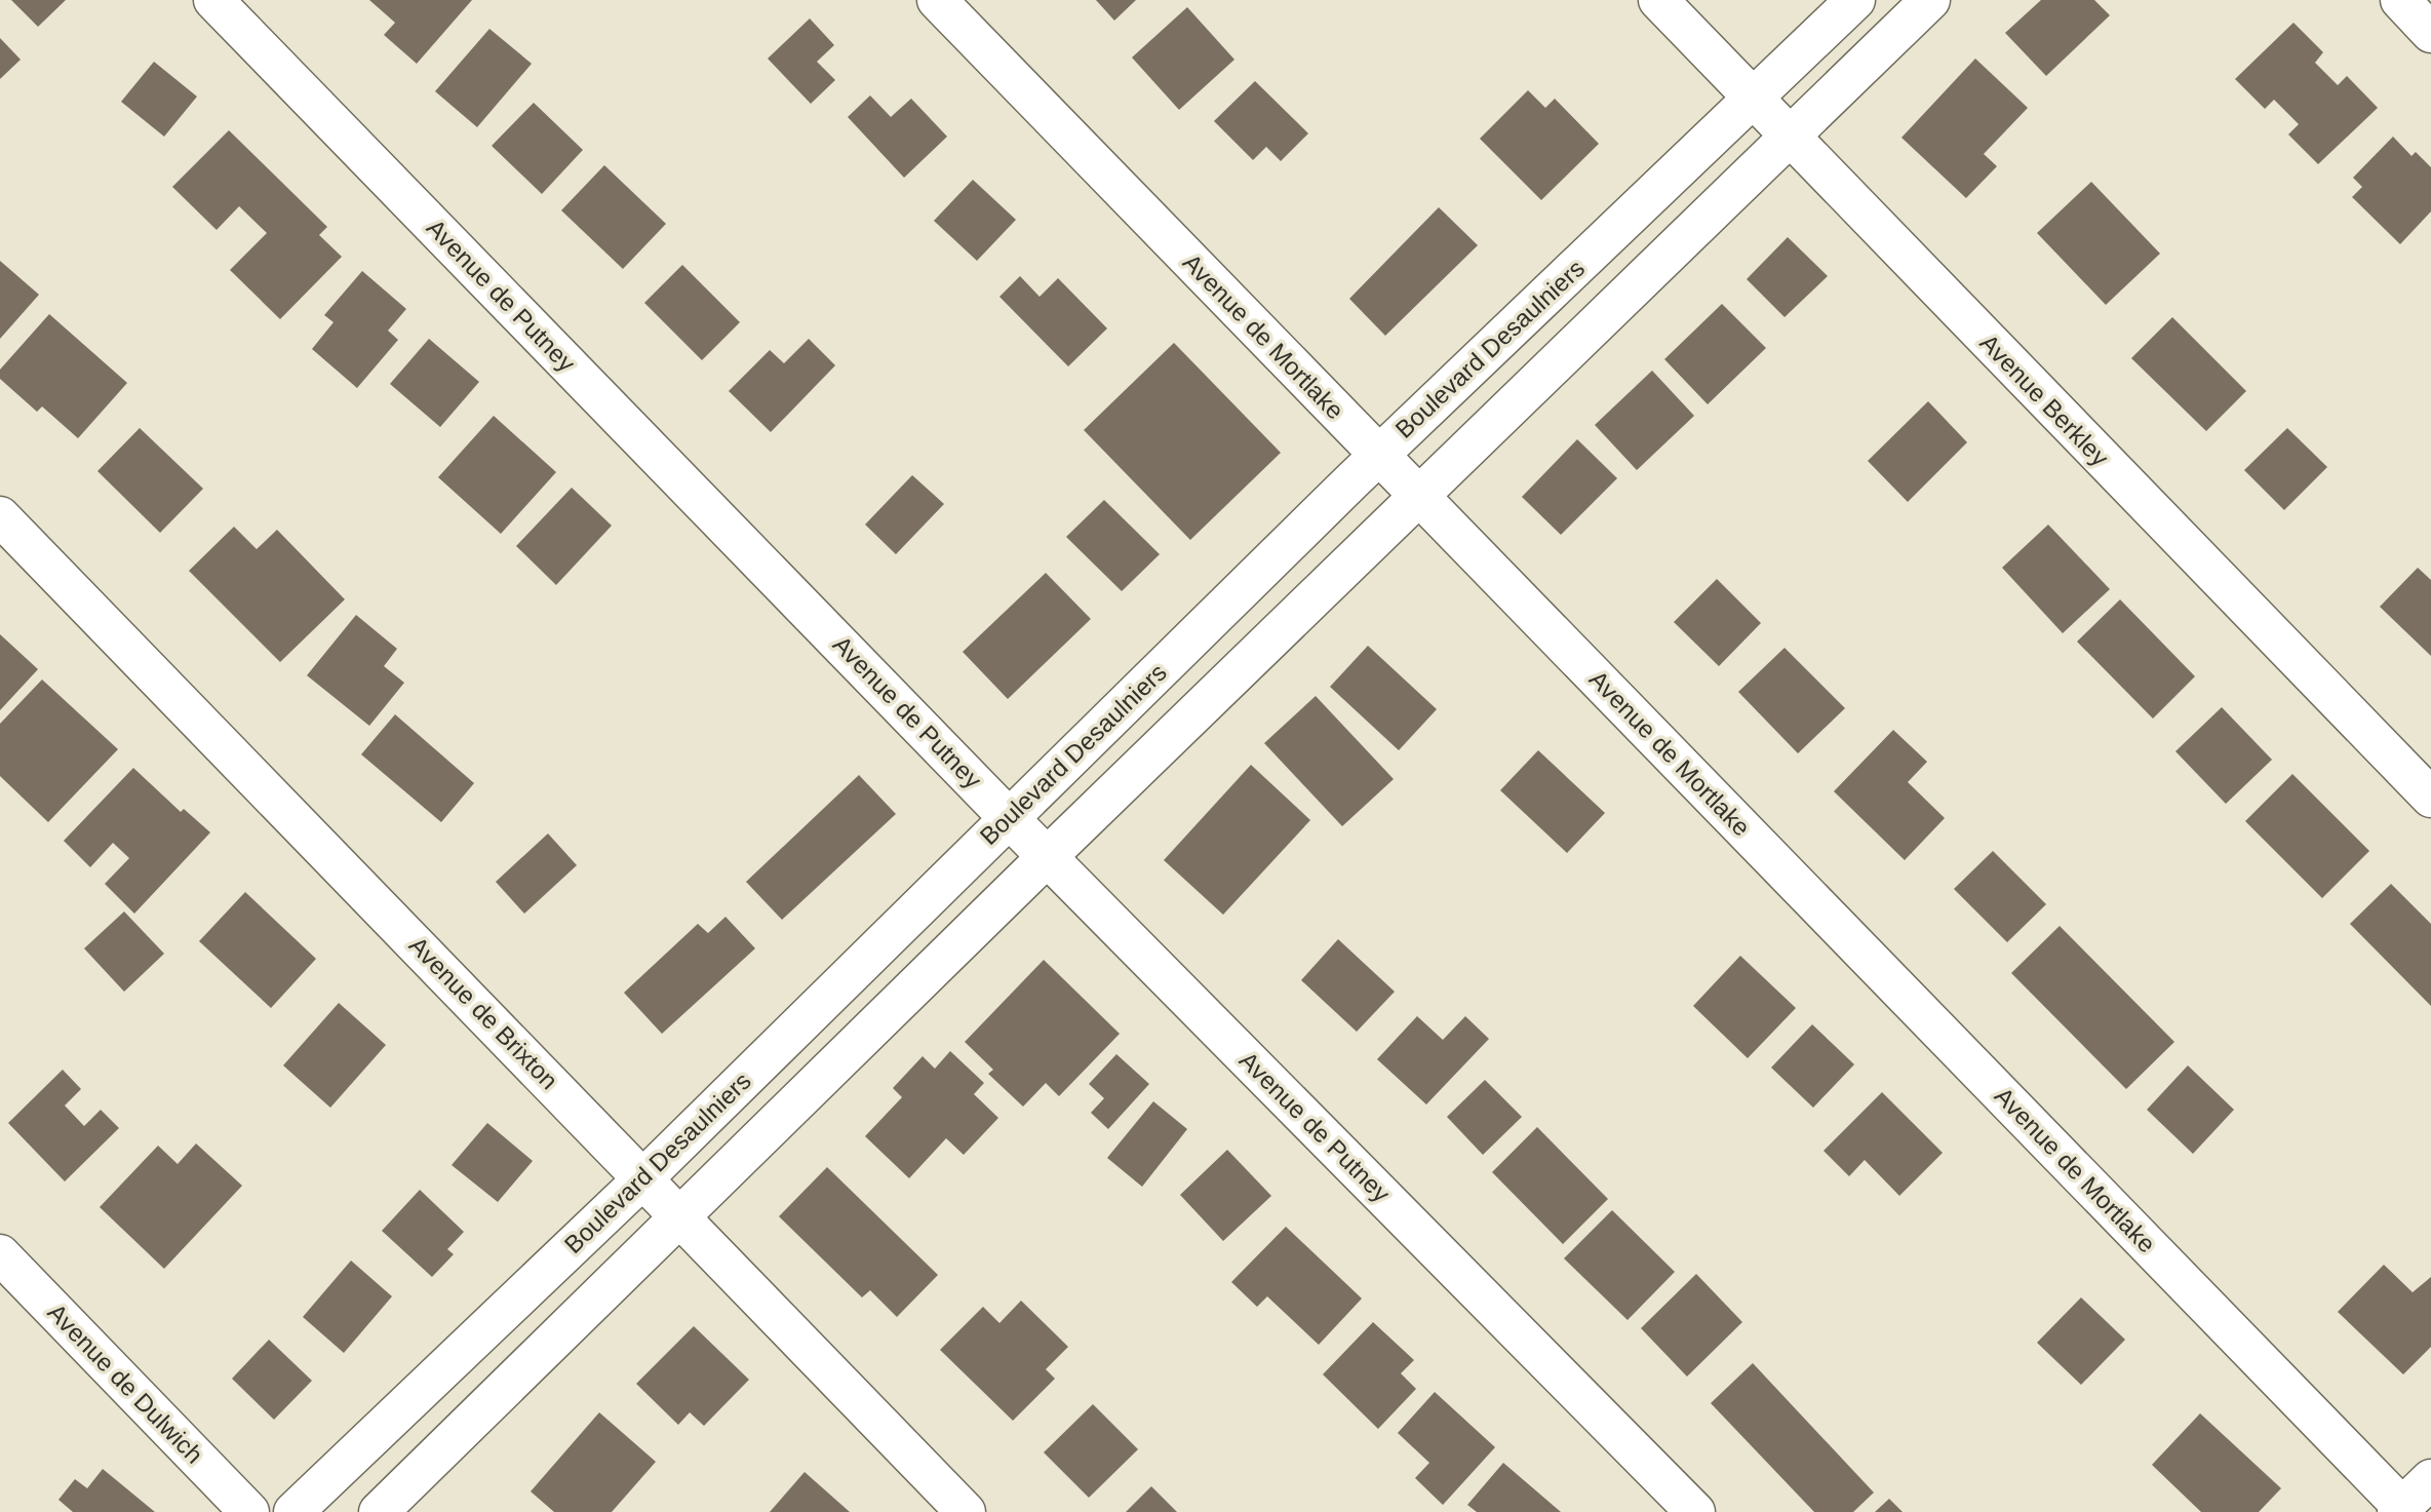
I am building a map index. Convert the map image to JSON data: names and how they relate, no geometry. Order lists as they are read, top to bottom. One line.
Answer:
{"streets":{"street":["Avenue de Putney","Avenue de Mortlake","Boulevard Desaulniers","Avenue Berkley","Avenue de Brixton","Avenue de Dulwich"]},"crossings":[["Avenue de Putney","Boulevard Desaulniers"],["Avenue de Mortlake","Boulevard Desaulniers"],["Boulevard Desaulniers","Avenue Berkley"],["Boulevard Desaulniers","Avenue de Brixton"]]}
